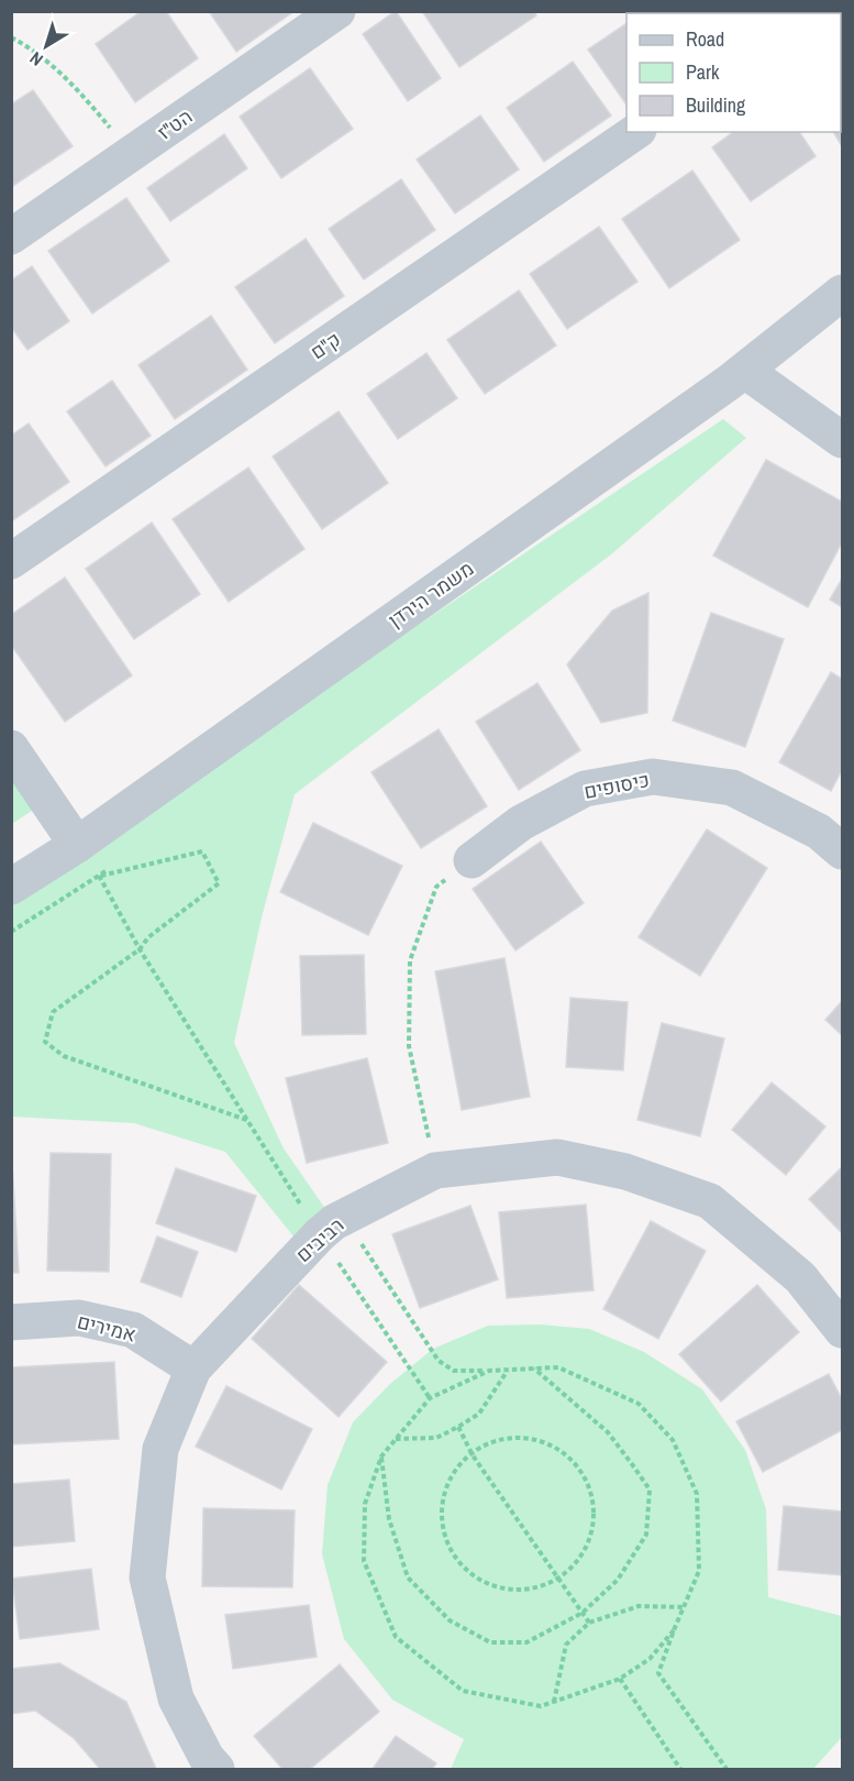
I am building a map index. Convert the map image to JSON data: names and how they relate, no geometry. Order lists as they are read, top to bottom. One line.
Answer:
{"streets":{"street":["הט\"ז","ק\"ם","משמר הירדן","כיסופים","רביבים","אמירים"]},"crossings":[["רביבים","אמירים"]],"legend":["Road","Park","Building"],"north":"bottom left"}
